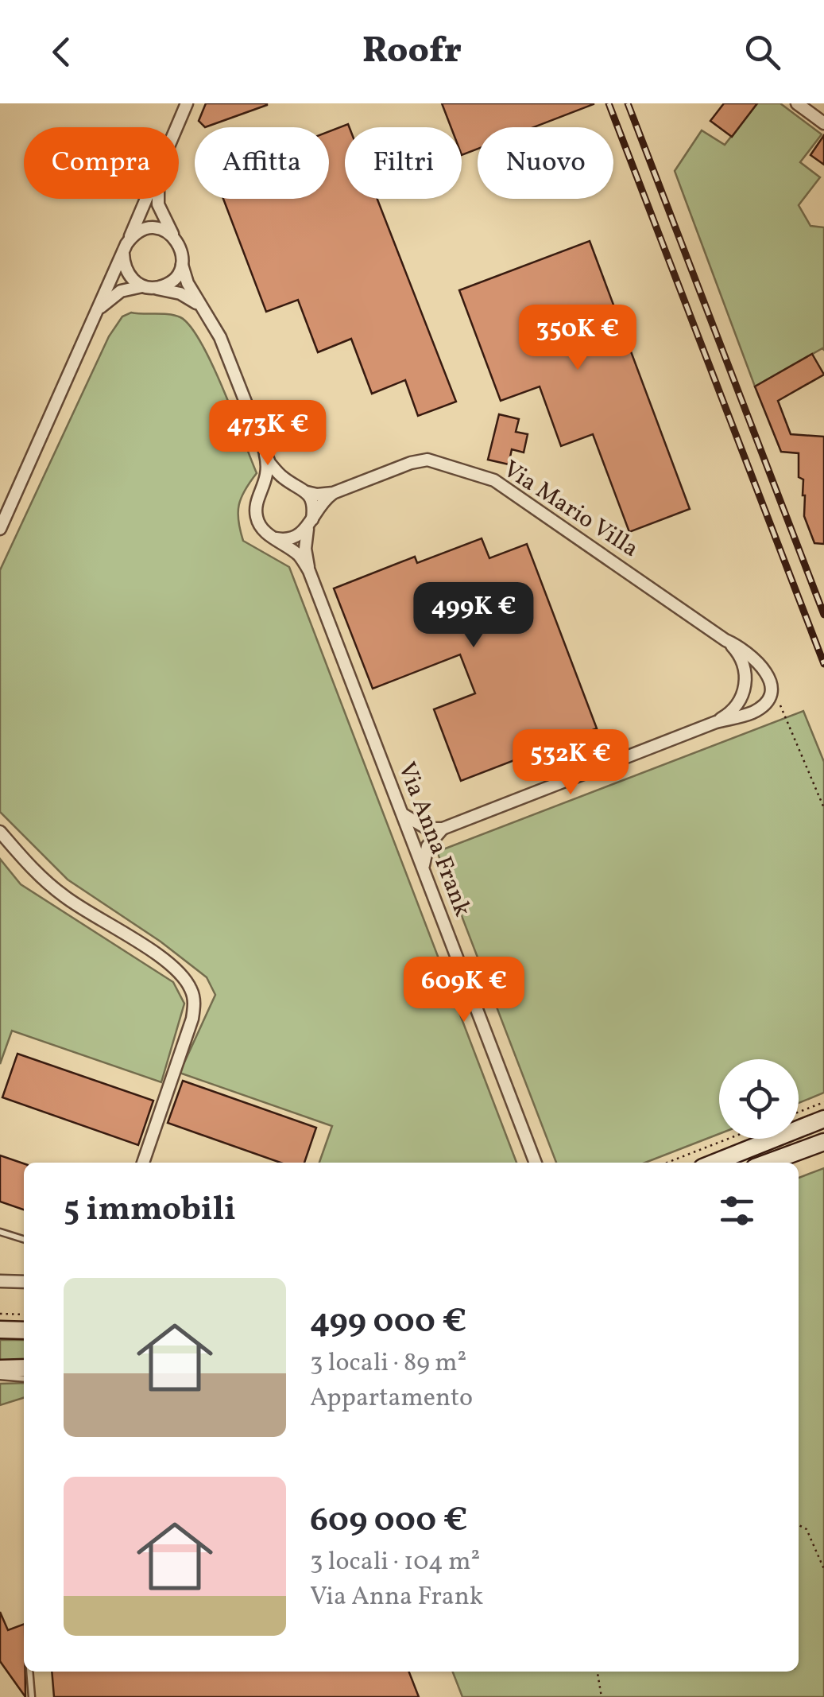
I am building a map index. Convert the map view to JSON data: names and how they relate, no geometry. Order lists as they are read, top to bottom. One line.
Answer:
{"streets":{"street":["Via Mario Villa","Via Anna Frank"]},"crossings":[["Via Mario Villa","Via Anna Frank"]],"page":{"header":"Roofr","chip":["Compra","Affitta","Filtri","Nuovo"],"price":["350K €","473K €","499K €","532K €","609K €"],"heading":"5 immobili","list":[{"name":"499 000 €","note":"3 locali · 89 m² · Appartamento"},{"name":"609 000 €","note":"3 locali · 104 m² · Via Anna Frank"}]}}
